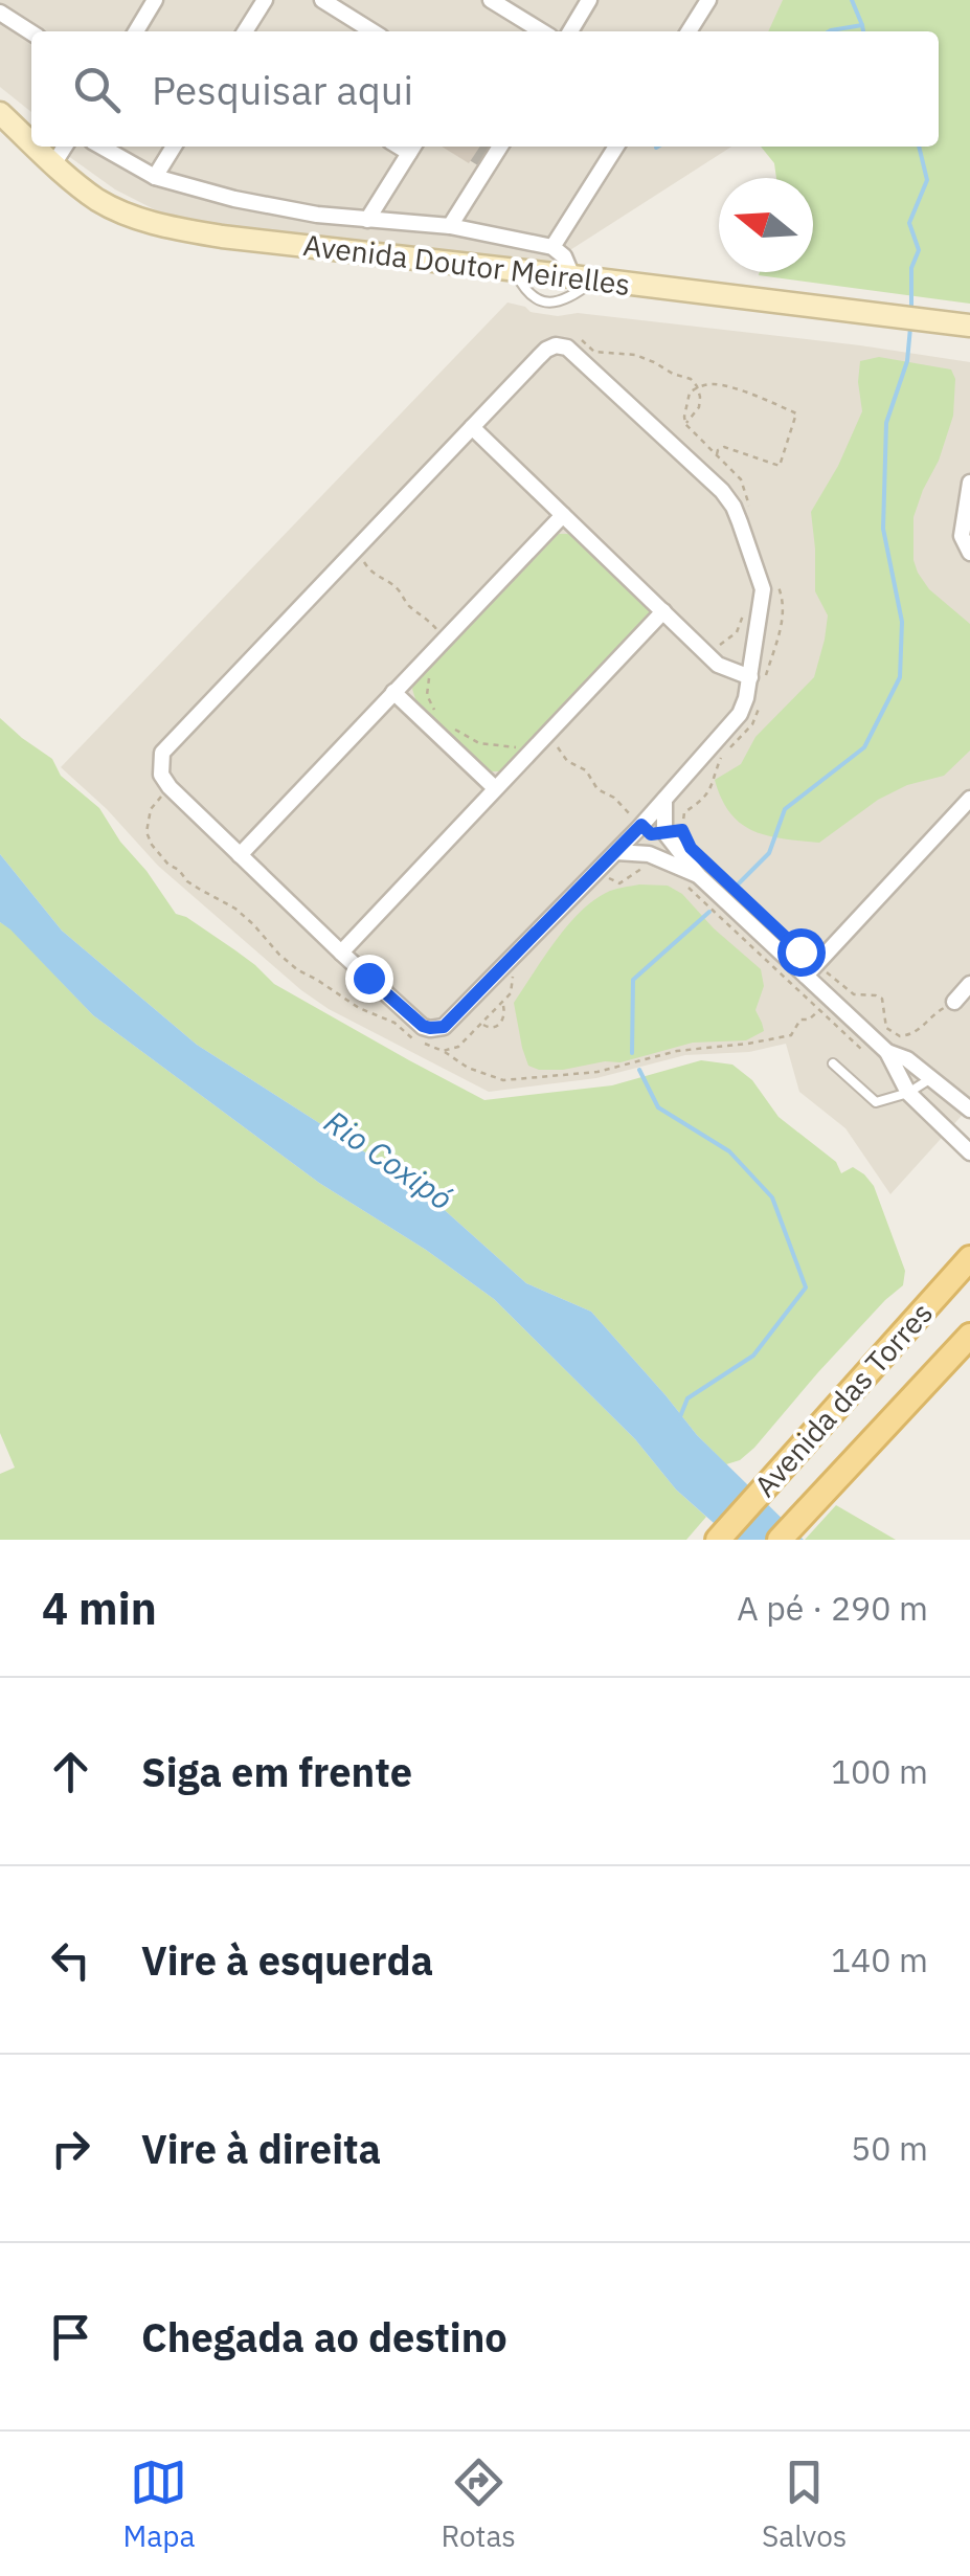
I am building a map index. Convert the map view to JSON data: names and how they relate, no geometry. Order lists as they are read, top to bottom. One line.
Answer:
{"streets":{"main road":["Avenida das Torres"],"street":["Avenida Doutor Meirelles"]},"water":["Rio Coxipó"],"north":"left","page":{"search":"Pesquisar aqui","heading":["4 min","A pé · 290 m"],"list":[["Siga em frente","100 m"],["Vire à esquerda","140 m"],["Vire à direita","50 m"],"Chegada ao destino"],"nav":["Mapa","Rotas","Salvos"]}}
